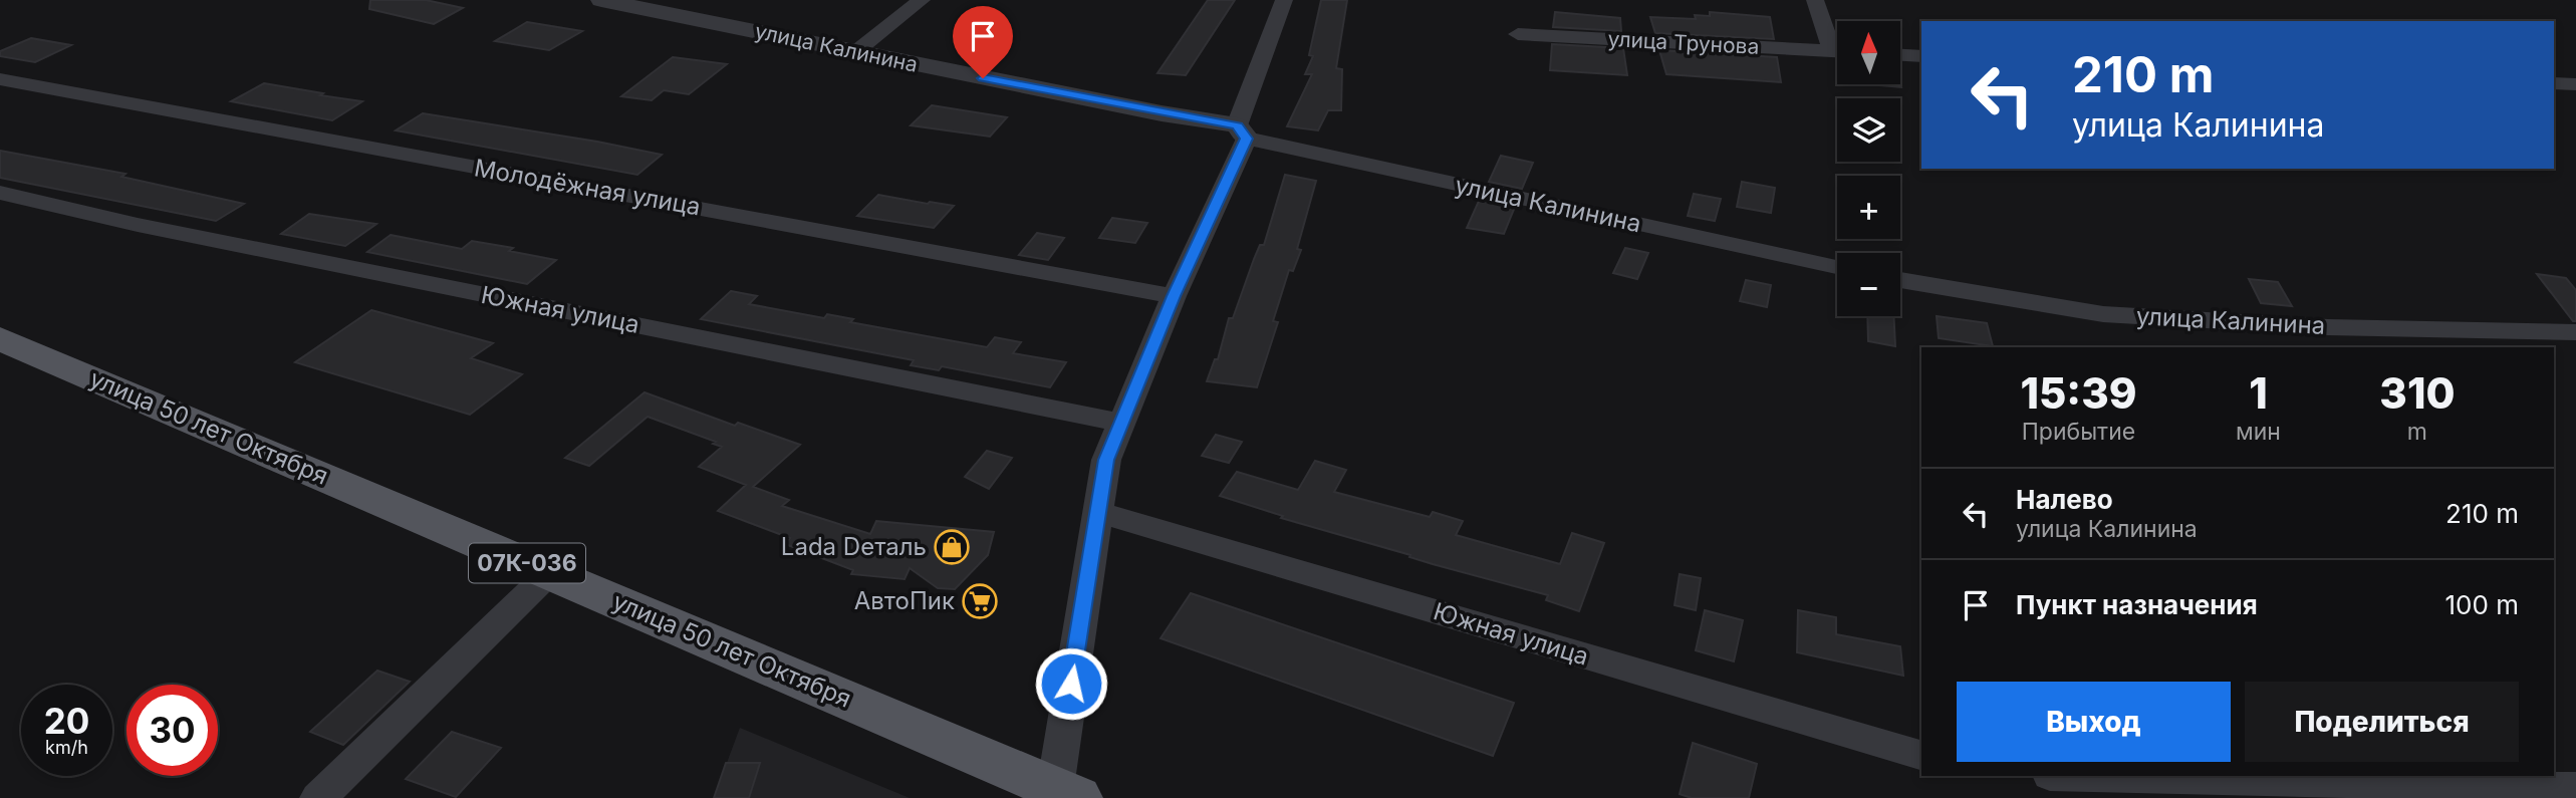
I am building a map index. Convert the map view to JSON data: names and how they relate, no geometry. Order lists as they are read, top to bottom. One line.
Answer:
{"streets":{"main road":["улица 50 лет Октября","07К-036"],"street":["улица Трунова","улица Калинина","Молодёжная улица","Южная улица"]},"places":{"shop":["Lada Dеталь"],"supermarket":["АвтоПик"]},"north":"top","page":{"map_buttons":["+","−"],"turn":["210 m","улица Калинина"],"eta":["15:39","Прибытие","1","мин","310","m"],"list":[{"name":"Налево","note":"улица Калинина","value":"210 m"},{"name":"Пункт назначения","value":"100 m"}],"buttons":["Выход","Поделиться"],"speed":"20 km/h","limit":"30"}}
